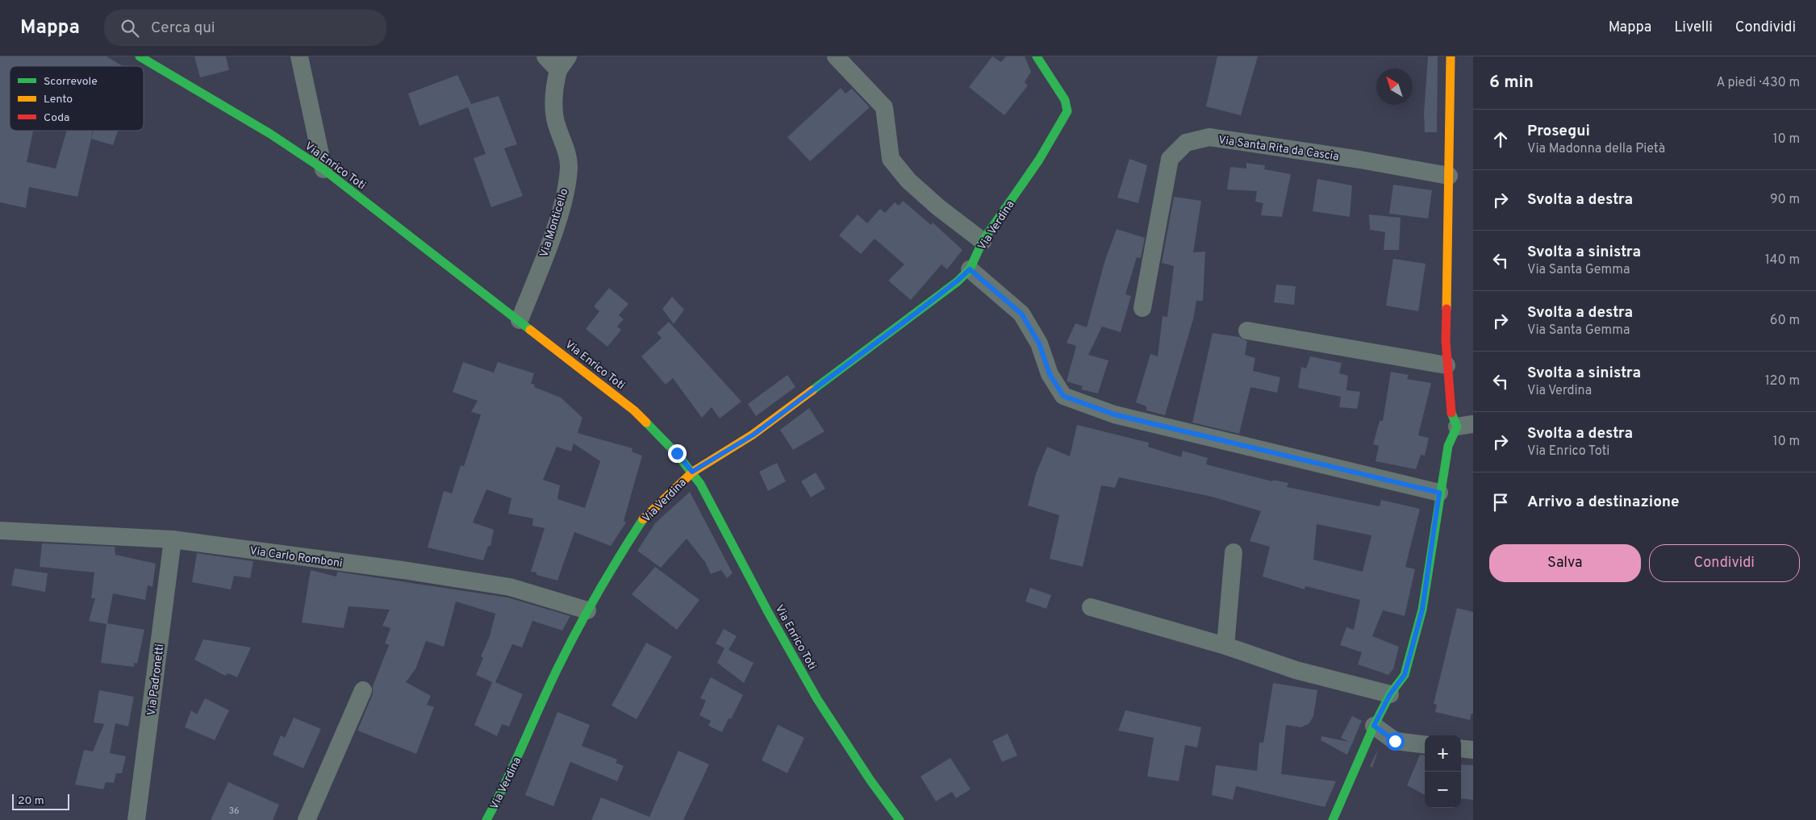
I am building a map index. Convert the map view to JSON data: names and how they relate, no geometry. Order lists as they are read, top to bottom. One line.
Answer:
{"streets":{"street":["Via Santa Rita da Cascia","Via Enrico Toti","Via Monticello","Via Verdina","Via Carlo Romboni","Via Padronetti"]},"crossings":[["Via Enrico Toti","Via Monticello"],["Via Enrico Toti","Via Verdina"],["Via Verdina","Via Carlo Romboni"],["Via Carlo Romboni","Via Padronetti"]],"house_numbers":["36"],"legend":["Scorrevole","Lento","Coda"],"scale_bar":"20 m","north":"top left","page":{"header":"Mappa","search":"Cerca qui","nav":["Mappa","Livelli","Condividi"],"heading":["6 min","A piedi · 430 m"],"list":[["Prosegui","Via Madonna della Pietà","10 m"],["Svolta a destra","90 m"],["Svolta a sinistra","Via Santa Gemma","140 m"],["Svolta a destra","Via Santa Gemma","60 m"],["Svolta a sinistra","Via Verdina","120 m"],["Svolta a destra","Via Enrico Toti","10 m"],"Arrivo a destinazione"],"buttons":["Salva","Condividi"],"map_buttons":["+","−"],"scale":"20 m"}}
